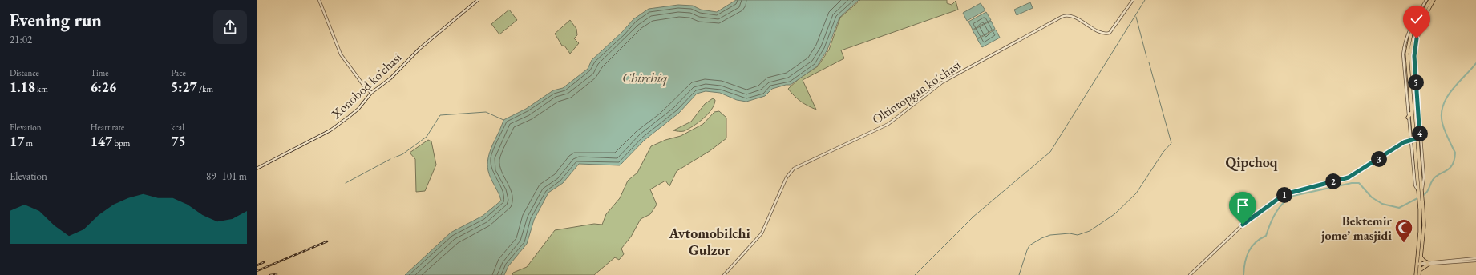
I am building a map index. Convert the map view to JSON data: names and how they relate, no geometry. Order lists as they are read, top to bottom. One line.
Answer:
{"streets":{"street":["Xonobod koʻchasi","Oltintopgan ko'chasi"]},"districts":["Qipchoq","Avtomobilchi Gulzor"],"water":["Chirchiq"],"places":{"mosque":["Bektemir jome’ masjidi"]},"page":{"heading":["Evening run","21:02"],"stats":[["Distance","1.18 km"],["Time","6:26"],["Pace","5:27 /km"],["Elevation","17 m"],["Heart rate","147 bpm"],["kcal","75"]],"pins":["5","4","3","2","1"],"chart":["Elevation","89–101 m"]}}
